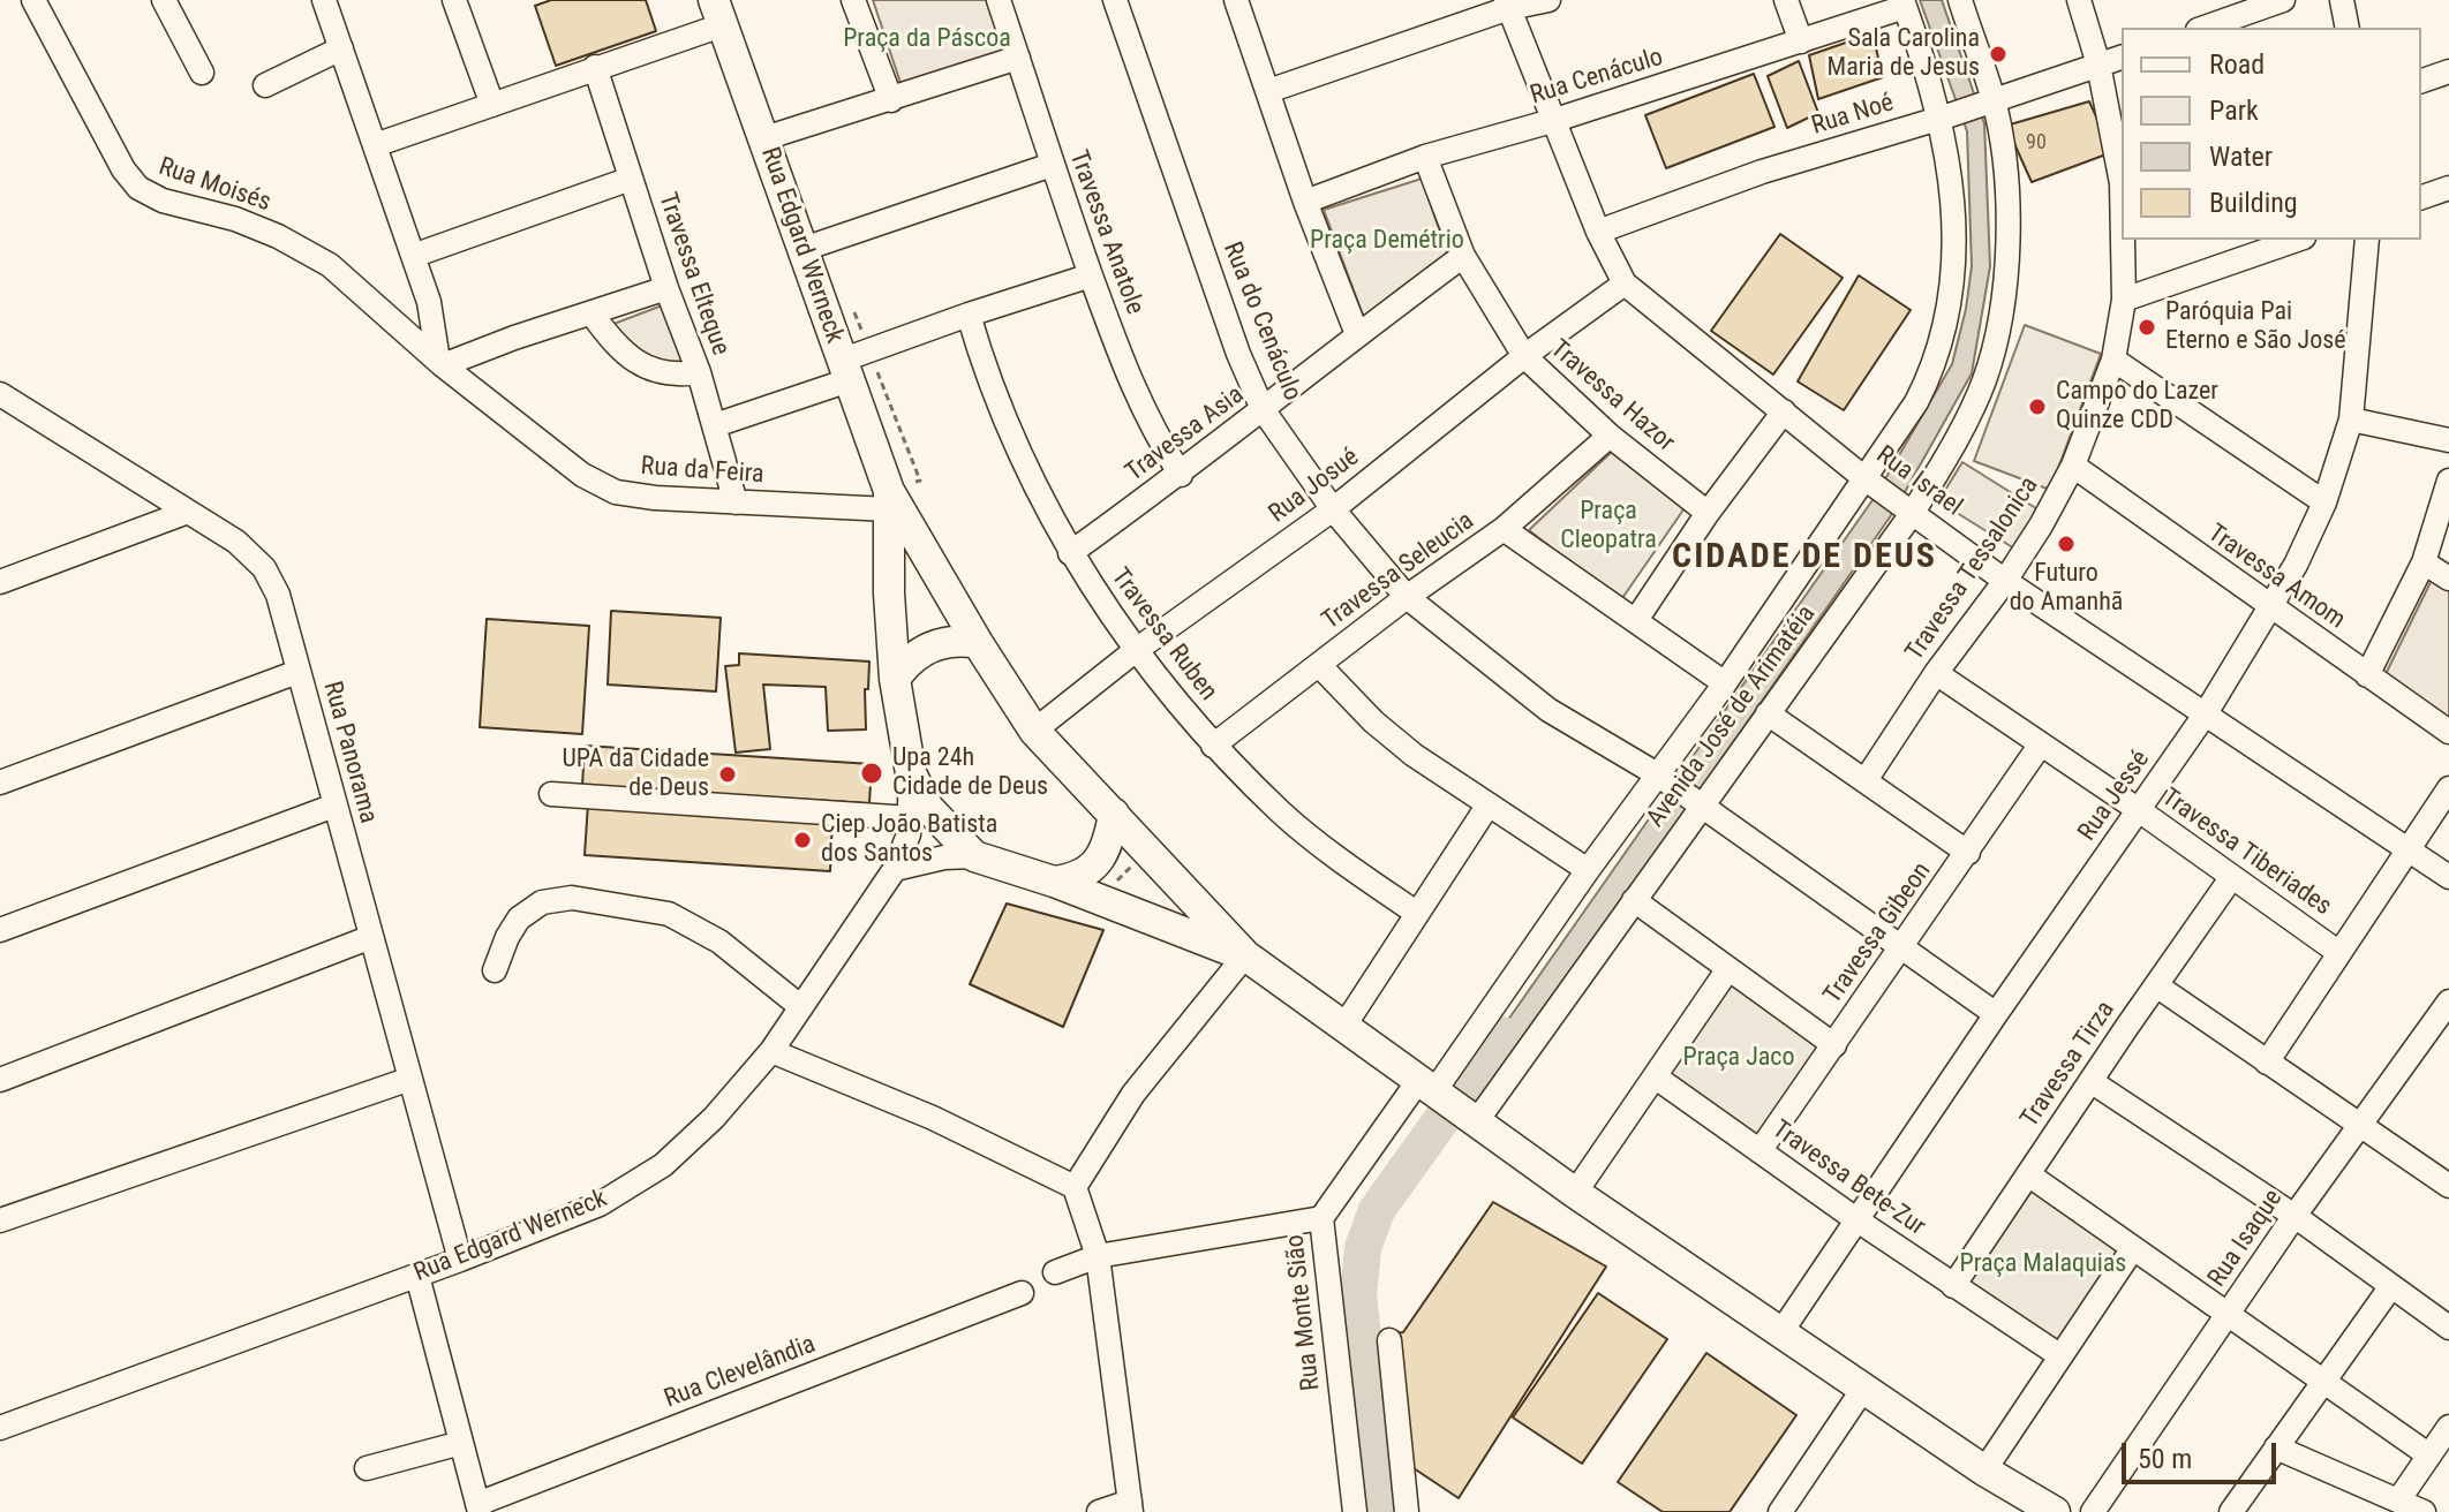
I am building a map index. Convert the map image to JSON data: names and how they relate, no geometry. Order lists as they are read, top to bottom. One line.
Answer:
{"streets":{"main road":["Rua Edgard Werneck"],"street":["Rua Cenáculo","Rua Noé","Rua Moisés","Travessa Anatole","Travessa Elteque","Rua do Cenáculo","Travessa Hazor","Travessa Asia","Rua da Feira","Rua Israel","Rua Josué","Travessa Tessalonica","Travessa Seleucia","Travessa Amom","Travessa Ruben","Avenida José de Arimatéia","Rua Panorama","Rua Jessé","Travessa Tiberiades","Travessa Gibeon","Travessa Tirza","Travessa Bete-Zur","Rua Isaque","Rua Monte Sião","Rua Clevelândia"]},"crossings":[["Rua Cenáculo","Travessa Hazor"],["Rua Cenáculo","Rua Israel"],["Rua Cenáculo","Avenida José de Arimatéia"],["Rua Noé","Rua Israel"],["Rua Noé","Travessa Tessalonica"],["Rua Noé","Avenida José de Arimatéia"],["Rua Moisés","Rua da Feira"],["Travessa Anatole","Travessa Asia"],["Rua Edgard Werneck","Rua da Feira"],["Rua Edgard Werneck","Rua Panorama"],["Travessa Elteque","Rua da Feira"],["Rua do Cenáculo","Travessa Asia"],["Rua do Cenáculo","Rua Josué"],["Rua do Cenáculo","Travessa Seleucia"],["Rua do Cenáculo","Avenida José de Arimatéia"],["Rua do Cenáculo","Rua Jessé"],["Rua do Cenáculo","Travessa Gibeon"],["Travessa Hazor","Travessa Asia"],["Travessa Hazor","Rua Josué"],["Travessa Hazor","Travessa Seleucia"],["Travessa Asia","Travessa Ruben"],["Rua Israel","Rua Josué"],["Rua Israel","Travessa Tessalonica"],["Rua Israel","Avenida José de Arimatéia"],["Rua Israel","Rua Jessé"],["Rua Josué","Travessa Ruben"],["Travessa Tessalonica","Travessa Amom"],["Travessa Tessalonica","Travessa Tiberiades"],["Travessa Seleucia","Travessa Ruben"],["Travessa Amom","Rua Jessé"],["Avenida José de Arimatéia","Rua Monte Sião"],["Rua Jessé","Travessa Tiberiades"],["Rua Jessé","Travessa Bete-Zur"],["Travessa Tiberiades","Travessa Gibeon"],["Travessa Tiberiades","Travessa Tirza"],["Travessa Gibeon","Travessa Bete-Zur"],["Travessa Tirza","Travessa Bete-Zur"]],"districts":["CIDADE DE DEUS"],"parks":["Praça da Páscoa","Praça Demétrio","Praça Cleopatra","Praça Jaco","Praça Malaquias"],"places":["Sala Carolina Maria de Jesus","Paróquia Pai Eterno e São José","Campo do Lazer Quinze CDD","Futuro do Amanhã","Upa 24h Cidade de Deus","UPA da Cidade de Deus","Ciep João Batista dos Santos"],"house_numbers":["90"],"legend":["Road","Park","Water","Building"],"scale_bar":"50 m"}
